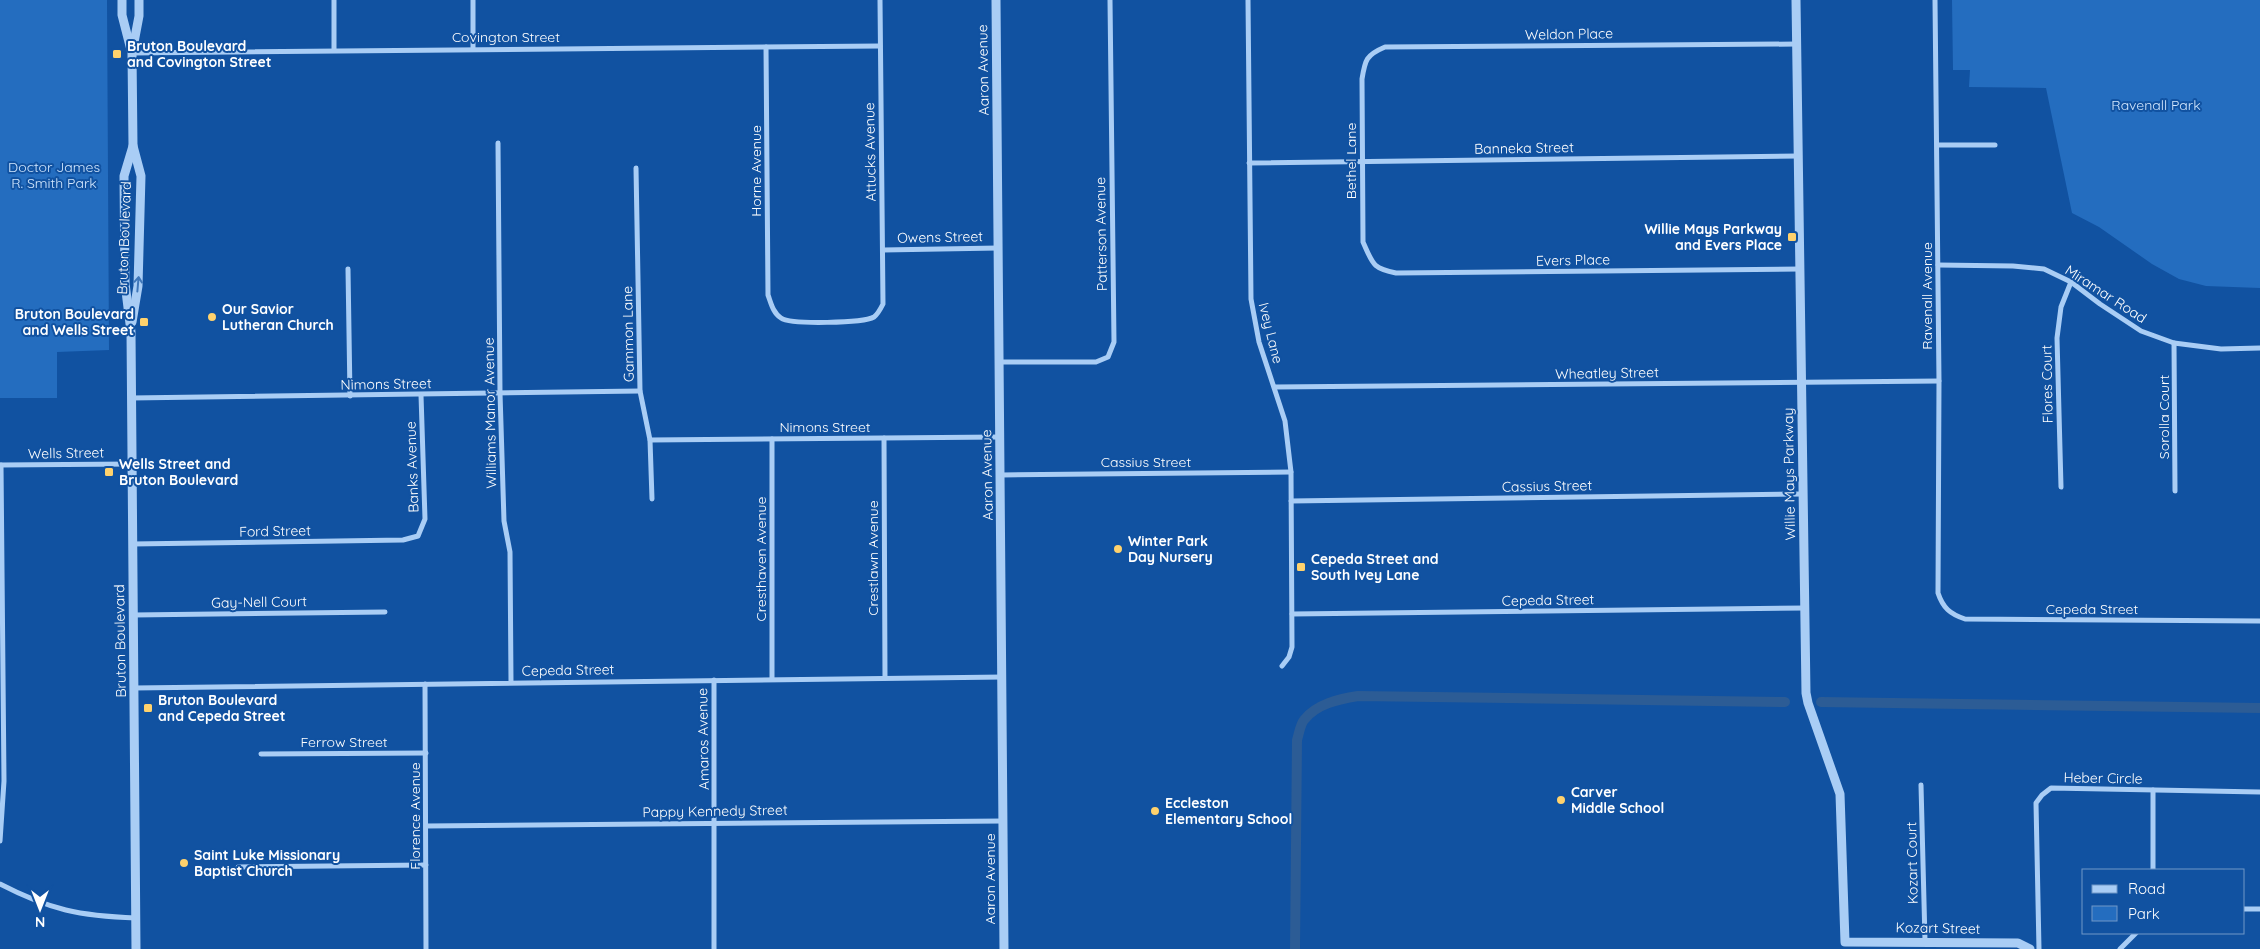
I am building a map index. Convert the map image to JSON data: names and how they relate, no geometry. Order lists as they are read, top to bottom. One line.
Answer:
{"streets":{"street":["Weldon Place","Covington Street","Aaron Avenue","Banneka Street","Attucks Avenue","Bethel Lane","Horne Avenue","Patterson Avenue","Owens Street","Bruton Boulevard","Evers Place","Miramar Road","Ravenall Avenue","Ivey Lane","Gammon Lane","Wheatley Street","Nimons Street","Flores Court","Williams Manor Avenue","Sorolla Court","Wells Street","Cassius Street","Banks Avenue","Willie Mays Parkway","Ford Street","Crestlawn Avenue","Cresthaven Avenue","Cepeda Street","Gay-Nell Court","Amaros Avenue","Ferrow Street","Heber Circle","Pappy Kennedy Street","Florence Avenue","Kozart Court","Kozart Street"]},"crossings":[["Weldon Place","Bethel Lane"],["Weldon Place","Willie Mays Parkway"],["Covington Street","Attucks Avenue"],["Covington Street","Horne Avenue"],["Covington Street","Bruton Boulevard"],["Aaron Avenue","Patterson Avenue"],["Aaron Avenue","Owens Street"],["Aaron Avenue","Nimons Street"],["Aaron Avenue","Cassius Street"],["Aaron Avenue","Cepeda Street"],["Aaron Avenue","Pappy Kennedy Street"],["Banneka Street","Bethel Lane"],["Banneka Street","Ivey Lane"],["Banneka Street","Willie Mays Parkway"],["Attucks Avenue","Horne Avenue"],["Attucks Avenue","Owens Street"],["Bethel Lane","Evers Place"],["Bruton Boulevard","Nimons Street"],["Bruton Boulevard","Wells Street"],["Bruton Boulevard","Ford Street"],["Bruton Boulevard","Cepeda Street"],["Bruton Boulevard","Gay-Nell Court"],["Evers Place","Willie Mays Parkway"],["Miramar Road","Ravenall Avenue"],["Miramar Road","Flores Court"],["Miramar Road","Sorolla Court"],["Ravenall Avenue","Wheatley Street"],["Ravenall Avenue","Cepeda Street"],["Ivey Lane","Wheatley Street"],["Ivey Lane","Cassius Street"],["Ivey Lane","Cepeda Street"],["Gammon Lane","Nimons Street"],["Wheatley Street","Willie Mays Parkway"],["Nimons Street","Williams Manor Avenue"],["Nimons Street","Banks Avenue"],["Nimons Street","Crestlawn Avenue"],["Nimons Street","Cresthaven Avenue"],["Williams Manor Avenue","Cepeda Street"],["Cassius Street","Willie Mays Parkway"],["Banks Avenue","Ford Street"],["Willie Mays Parkway","Cepeda Street"],["Willie Mays Parkway","Kozart Street"],["Crestlawn Avenue","Cepeda Street"],["Cresthaven Avenue","Cepeda Street"],["Cepeda Street","Amaros Avenue"],["Cepeda Street","Florence Avenue"],["Amaros Avenue","Pappy Kennedy Street"],["Ferrow Street","Florence Avenue"],["Pappy Kennedy Street","Florence Avenue"],["Kozart Court","Kozart Street"]],"parks":["Ravenall Park","Doctor James R. Smith Park"],"places":{"transit":["Bruton Boulevard and Covington Street","Willie Mays Parkway and Evers Place","Bruton Boulevard and Wells Street","Wells Street and Bruton Boulevard","Cepeda Street and South Ivey Lane","Bruton Boulevard and Cepeda Street"],"other":["Our Savior Lutheran Church","Winter Park Day Nursery","Carver Middle School","Eccleston Elementary School","Saint Luke Missionary Baptist Church"]},"legend":["Road","Park"],"north":"bottom"}
